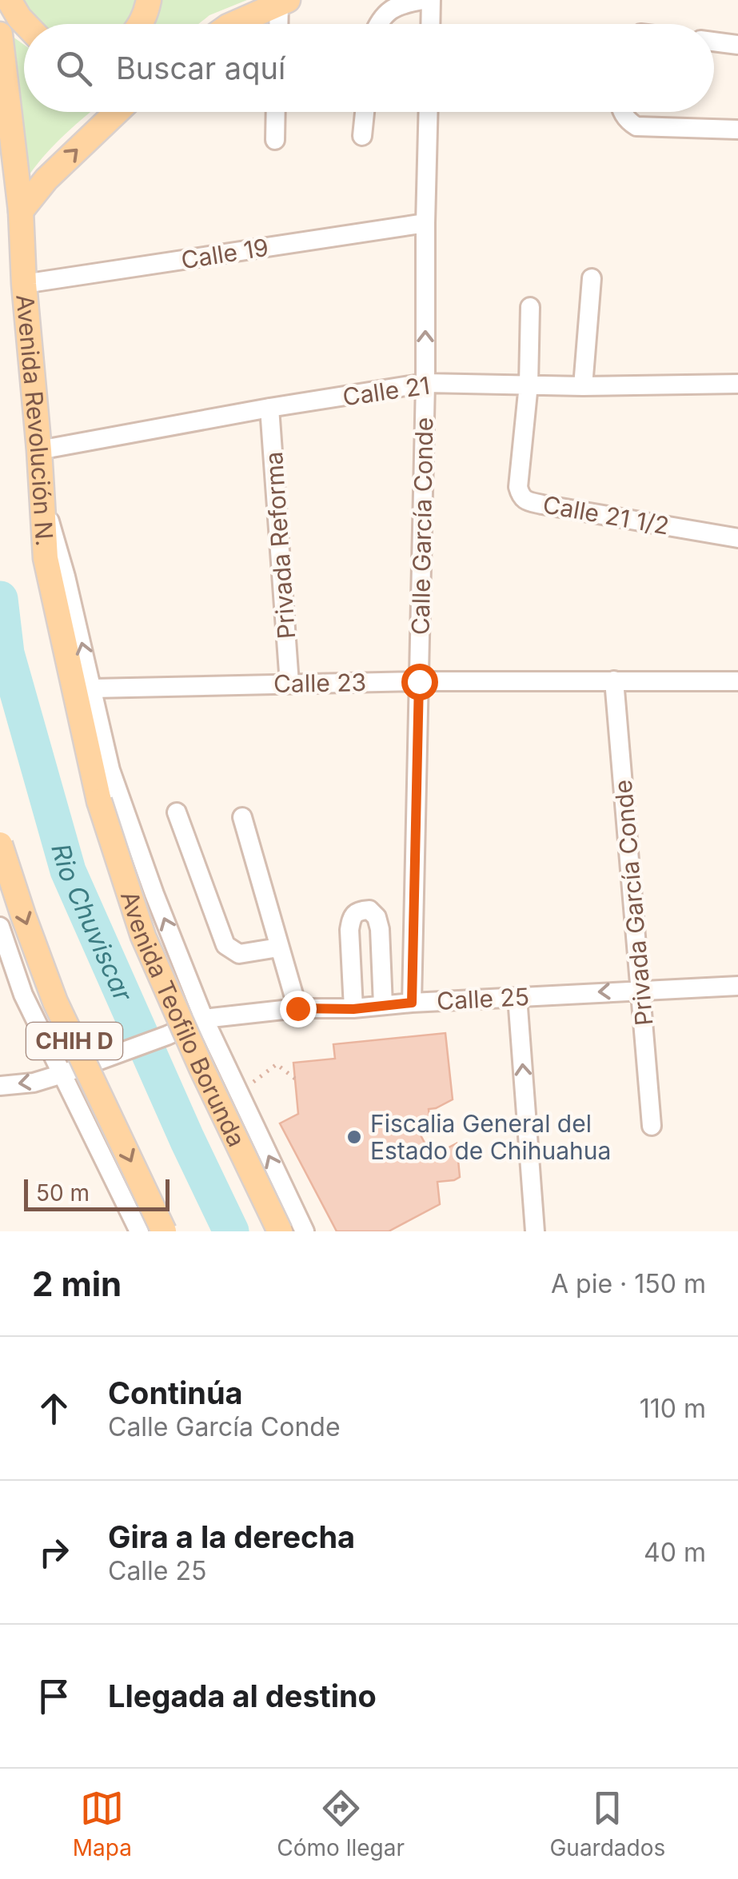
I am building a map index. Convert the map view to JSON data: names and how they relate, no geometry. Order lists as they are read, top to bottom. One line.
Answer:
{"streets":{"main road":["Avenida Revolución N.","Avenida Teofilo Borunda","CHIH D"],"street":["Calle 19","Calle 21","Calle 21 1/2","Calle García Conde","Privada Reforma","Calle 23","Privada García Conde","Calle 25"]},"crossings":[["Calle 19","Avenida Revolución N."],["Calle 19","Calle García Conde"],["Calle 21","Avenida Revolución N."],["Calle 21","Calle 21 1/2"],["Calle 21","Calle García Conde"],["Calle 21","Privada Reforma"],["Avenida Revolución N.","Avenida Teofilo Borunda"],["Calle García Conde","Calle 23"],["Calle García Conde","Calle 25"],["Privada Reforma","Calle 23"],["Calle 23","Privada García Conde"],["Privada García Conde","Calle 25"]],"water":["Rio Chuviscar"],"places":["Fiscalia General del Estado de Chihuahua"],"scale_bar":"50 m","page":{"search":"Buscar aquí","scale":"50 m","heading":["2 min","A pie · 150 m"],"list":[["Continúa","Calle García Conde","110 m"],["Gira a la derecha","Calle 25","40 m"],"Llegada al destino"],"nav":["Mapa","Cómo llegar","Guardados"]}}
